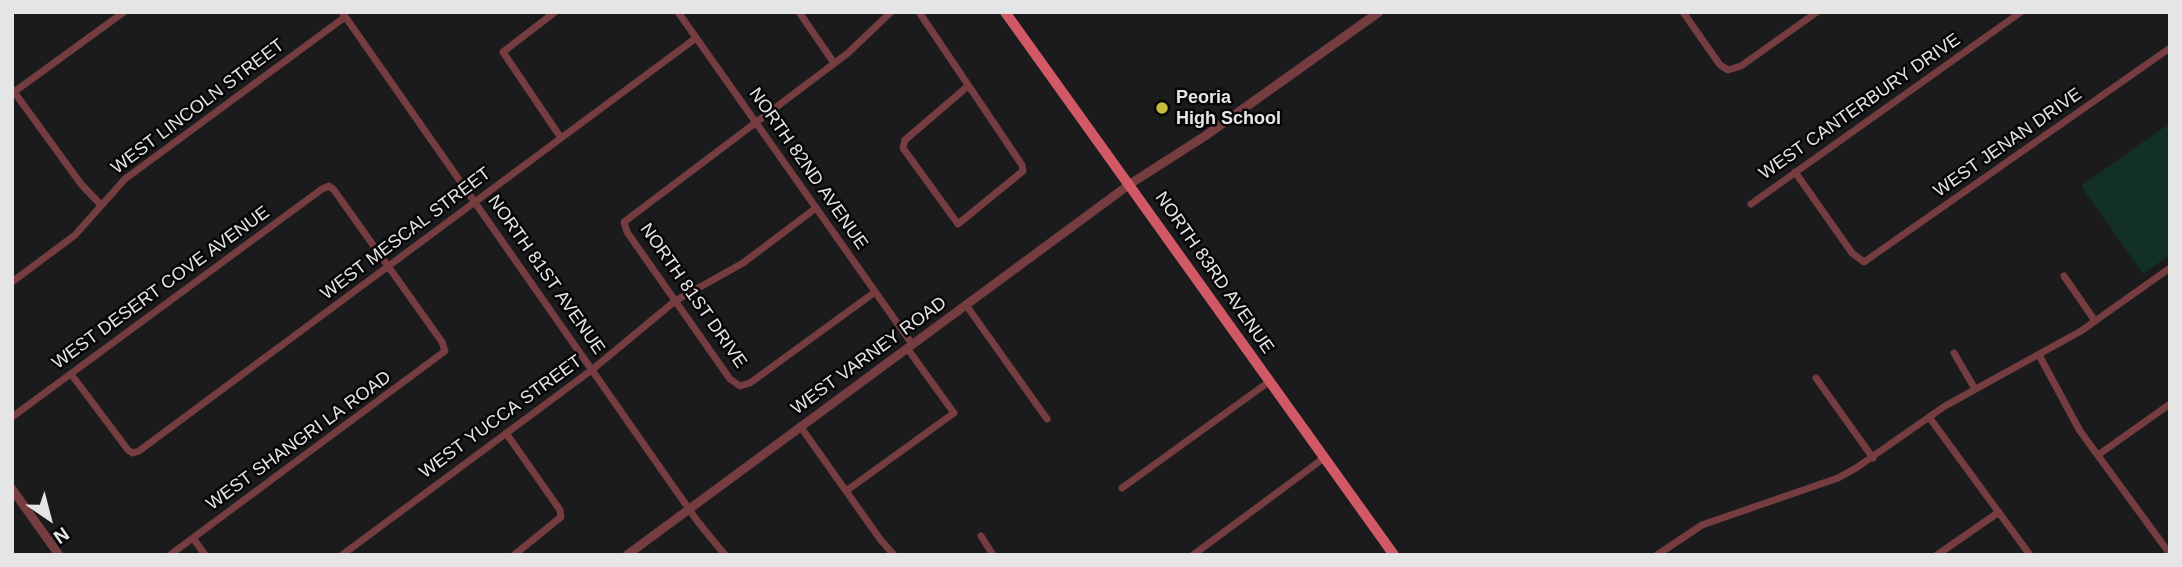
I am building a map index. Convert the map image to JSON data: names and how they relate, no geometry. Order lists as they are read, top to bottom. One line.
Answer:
{"streets":{"main road":["NORTH 83RD AVENUE"],"street":["WEST LINCOLN STREET","WEST CANTERBURY DRIVE","WEST JENAN DRIVE","NORTH 82ND AVENUE","WEST MESCAL STREET","NORTH 81ST AVENUE","WEST DESERT COVE AVENUE","NORTH 81ST DRIVE","WEST VARNEY ROAD","WEST YUCCA STREET","WEST SHANGRI LA ROAD"]},"crossings":[["WEST LINCOLN STREET","NORTH 81ST AVENUE"],["WEST CANTERBURY DRIVE","WEST JENAN DRIVE"],["NORTH 82ND AVENUE","WEST MESCAL STREET"],["NORTH 82ND AVENUE","NORTH 81ST DRIVE"],["NORTH 82ND AVENUE","WEST VARNEY ROAD"],["NORTH 82ND AVENUE","WEST YUCCA STREET"],["WEST MESCAL STREET","NORTH 81ST AVENUE"],["WEST MESCAL STREET","WEST DESERT COVE AVENUE"],["WEST MESCAL STREET","WEST SHANGRI LA ROAD"],["NORTH 83RD AVENUE","WEST VARNEY ROAD"],["NORTH 81ST AVENUE","WEST VARNEY ROAD"],["NORTH 81ST AVENUE","WEST YUCCA STREET"],["WEST DESERT COVE AVENUE","WEST SHANGRI LA ROAD"],["NORTH 81ST DRIVE","WEST YUCCA STREET"]],"places":["Peoria High School"],"north":"bottom right"}
